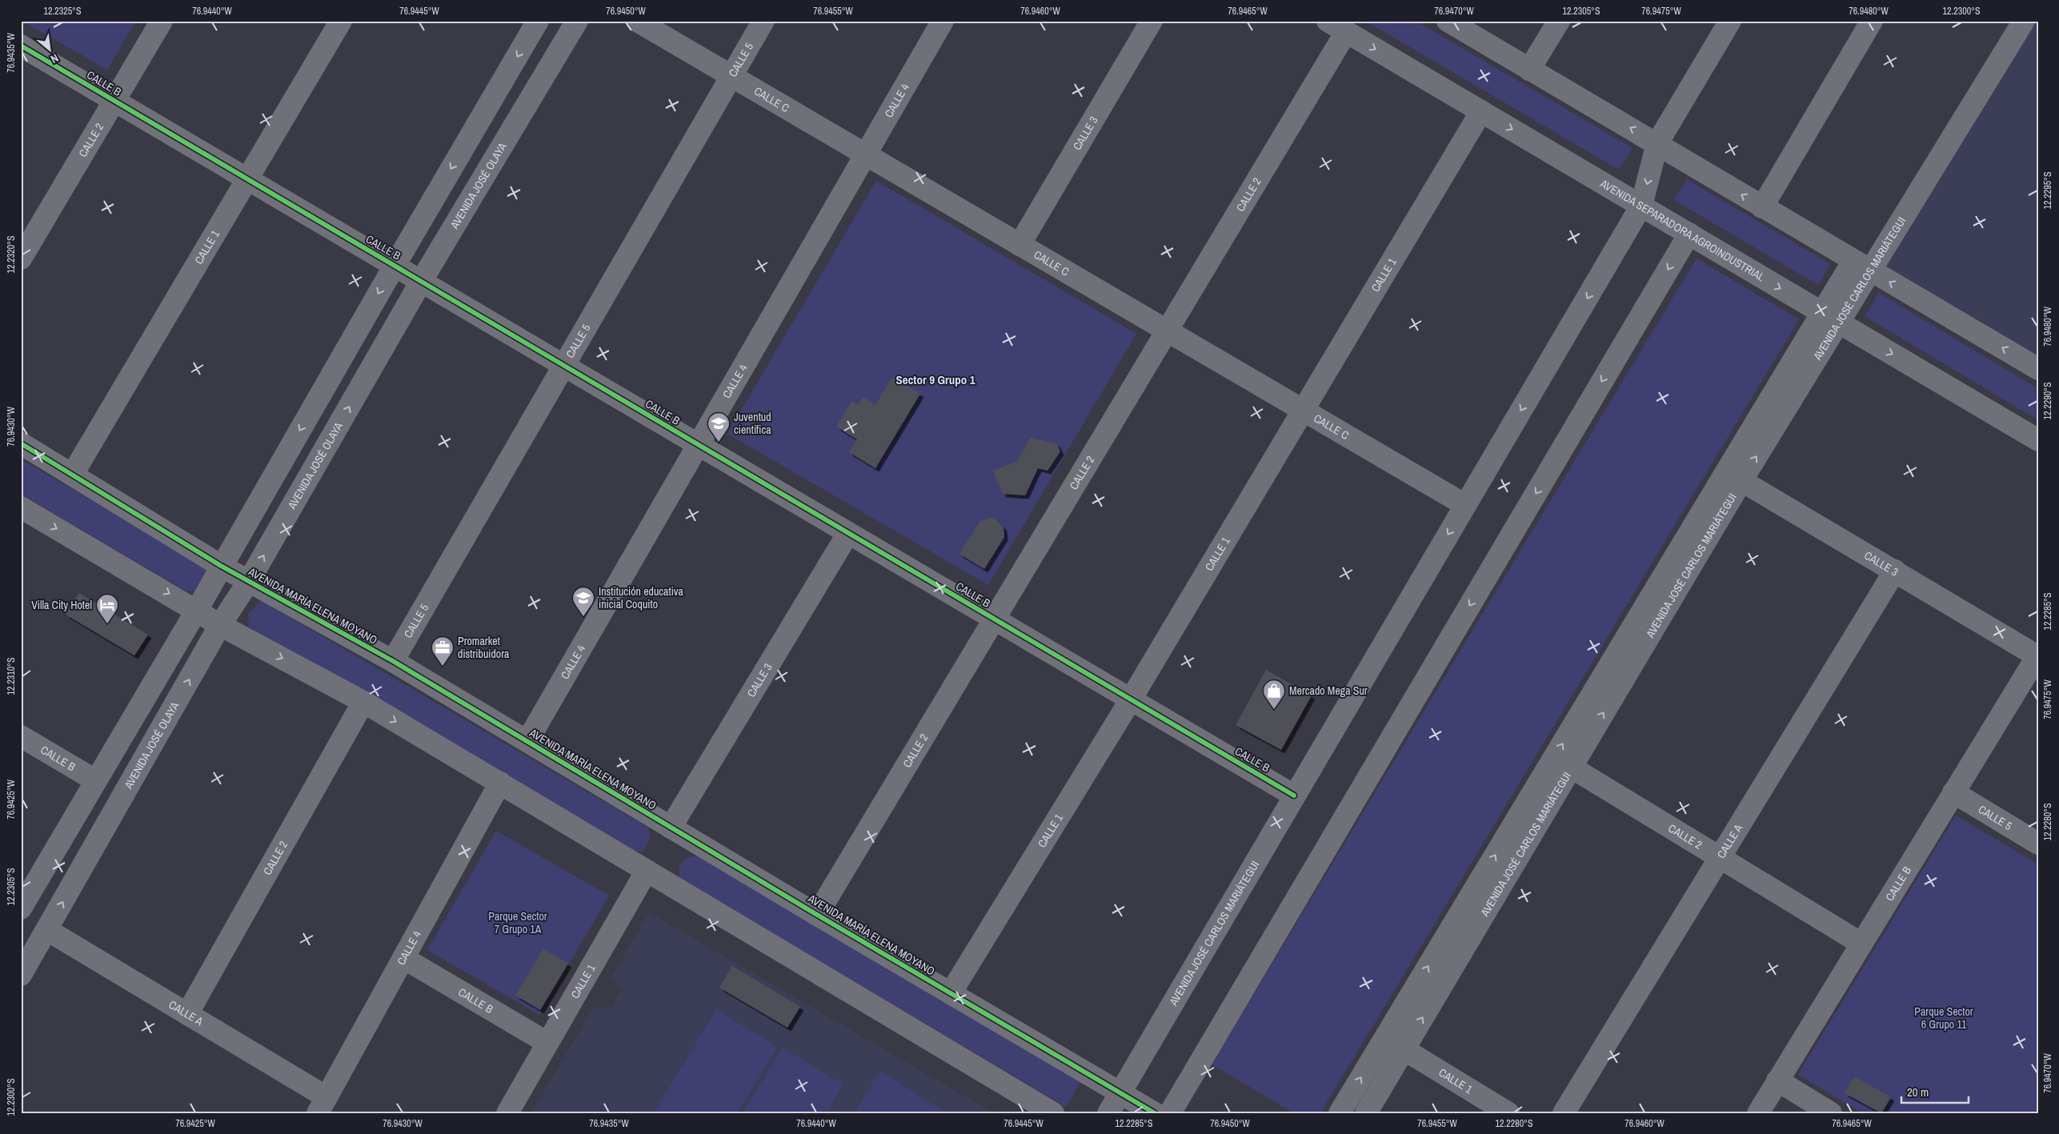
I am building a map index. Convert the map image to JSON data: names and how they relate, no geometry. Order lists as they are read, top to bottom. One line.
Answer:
{"streets":{"street":["CALLE 5","CALLE B","CALLE C","CALLE 4","CALLE 3","CALLE 2","AVENIDA JOSÉ OLAYA","AVENIDA SEPARADORA AGROINDUSTRIAL","CALLE 1","AVENIDA JOSÉ CARLOS MARIÁTEGUI","AVENIDA MARÍA ELENA MOYANO","CALLE A"]},"crossings":[["CALLE 5","CALLE B"],["CALLE 5","CALLE C"],["CALLE 5","AVENIDA MARÍA ELENA MOYANO"],["CALLE B","CALLE 4"],["CALLE B","CALLE 3"],["CALLE B","CALLE 2"],["CALLE B","AVENIDA JOSÉ OLAYA"],["CALLE B","CALLE 1"],["CALLE B","AVENIDA JOSÉ CARLOS MARIÁTEGUI"],["CALLE C","CALLE 4"],["CALLE C","CALLE 3"],["CALLE C","CALLE 2"],["CALLE C","CALLE 1"],["CALLE C","AVENIDA JOSÉ CARLOS MARIÁTEGUI"],["CALLE 4","AVENIDA MARÍA ELENA MOYANO"],["CALLE 4","CALLE A"],["CALLE 3","AVENIDA JOSÉ CARLOS MARIÁTEGUI"],["CALLE 3","AVENIDA MARÍA ELENA MOYANO"],["CALLE 3","CALLE A"],["CALLE 2","AVENIDA SEPARADORA AGROINDUSTRIAL"],["CALLE 2","AVENIDA JOSÉ CARLOS MARIÁTEGUI"],["CALLE 2","AVENIDA MARÍA ELENA MOYANO"],["CALLE 2","CALLE A"],["AVENIDA JOSÉ OLAYA","AVENIDA MARÍA ELENA MOYANO"],["AVENIDA JOSÉ OLAYA","CALLE A"],["AVENIDA SEPARADORA AGROINDUSTRIAL","CALLE 1"],["AVENIDA SEPARADORA AGROINDUSTRIAL","AVENIDA JOSÉ CARLOS MARIÁTEGUI"],["CALLE 1","AVENIDA JOSÉ CARLOS MARIÁTEGUI"],["CALLE 1","AVENIDA MARÍA ELENA MOYANO"],["AVENIDA JOSÉ CARLOS MARIÁTEGUI","AVENIDA MARÍA ELENA MOYANO"]],"districts":["Sector 9 Grupo 1"],"parks":["Parque Sector 7 Grupo 1A","Parque Sector 6 Grupo 11"],"places":{"school or university":["Juventud científica","Institución educativa inicial Coquito"],"hotel":["Villa City Hotel"],"office":["Promarket distribuidora"],"shop":["Mercado Mega Sur"]},"scale_bar":"20 m","north":"bottom right","coordinates":["12.2325°S","76.9440°W","76.9445°W","76.9450°W","76.9455°W","76.9460°W","76.9465°W","76.9470°W","12.2305°S","76.9475°W","76.9480°W","12.2300°S","76.9435°W","12.2295°S","12.2320°S","12.2290°S","76.9430°W","12.2285°S","12.2310°S","76.9425°W","12.2280°S"]}
